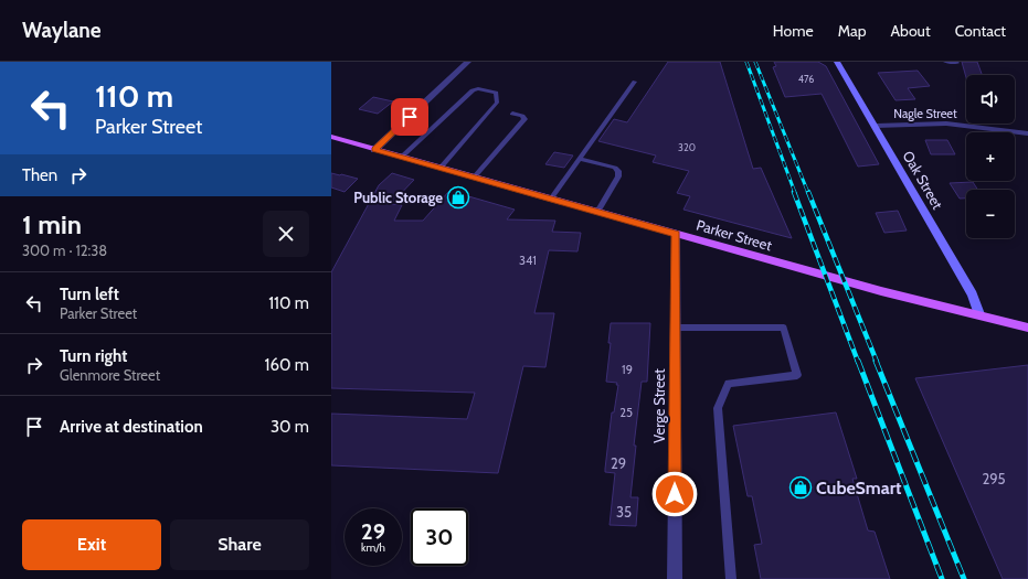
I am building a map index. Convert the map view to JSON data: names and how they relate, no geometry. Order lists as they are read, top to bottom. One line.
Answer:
{"streets":{"main road":["Parker Street"],"street":["Nagle Street","Oak Street","Verge Street"]},"crossings":[["Nagle Street","Oak Street"],["Oak Street","Parker Street"],["Parker Street","Verge Street"]],"places":{"shop":["Public Storage","CubeSmart"]},"house_numbers":["476","320","341","19","25","29","295","35"],"page":{"header":"Waylane","nav":["Home","Map","About","Contact"],"turn":["110 m","Parker Street"],"map_buttons":["+","−"],"then":"Then","heading":["1 min","300 m · 12:38"],"list":[{"name":"Turn left","note":"Parker Street","value":"110 m"},{"name":"Turn right","note":"Glenmore Street","value":"160 m"},{"name":"Arrive at destination","value":"30 m"}],"speed":"29 km/h","limit":"30","buttons":["Exit","Share"]}}
